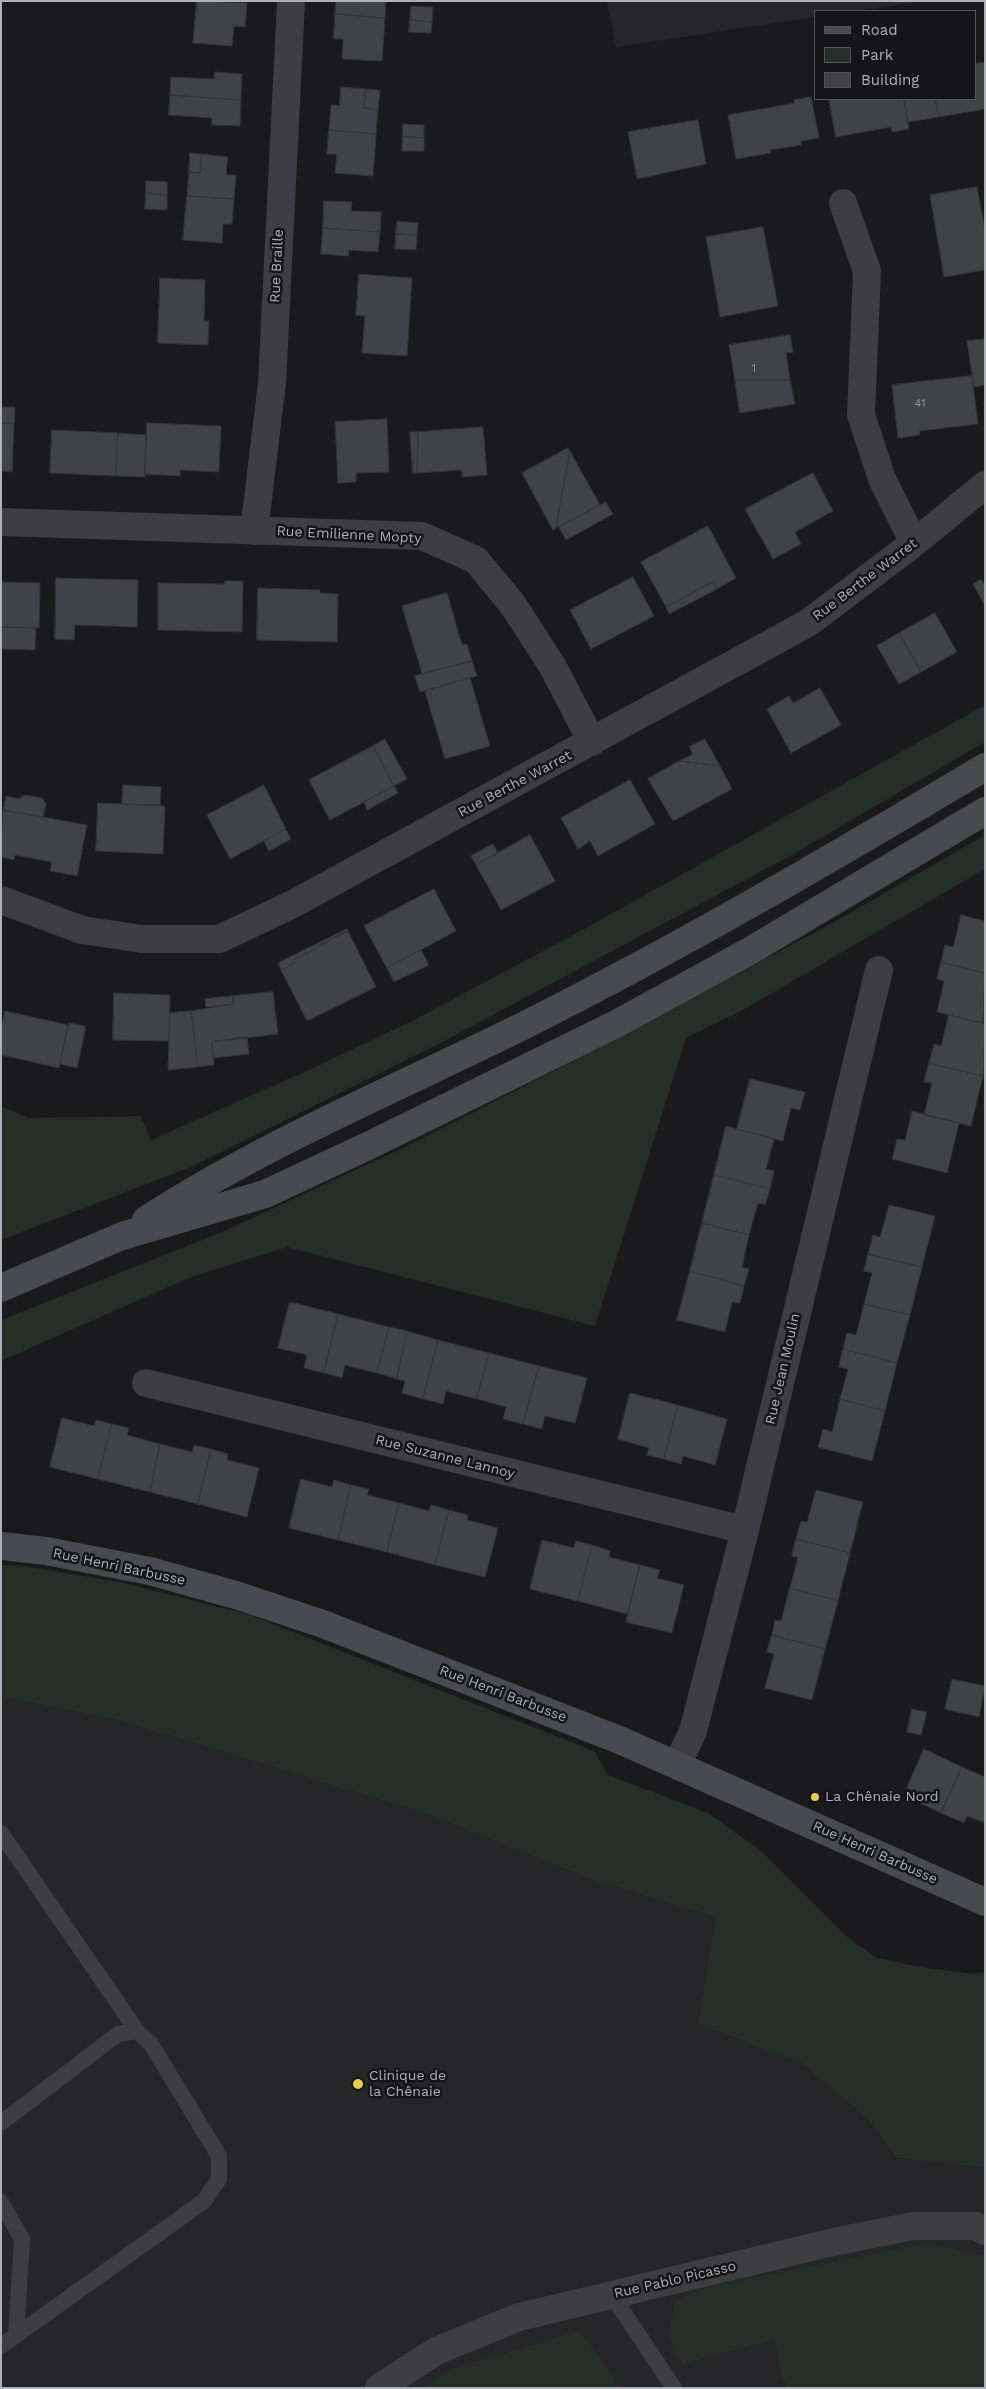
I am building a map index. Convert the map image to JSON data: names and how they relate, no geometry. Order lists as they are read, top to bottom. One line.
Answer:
{"streets":{"main road":["Rue Henri Barbusse"],"street":["Rue Braille","Rue Emilienne Mopty","Rue Berthe Warret","Rue Jean Moulin","Rue Suzanne Lannoy","Rue Pablo Picasso"]},"crossings":[["Rue Braille","Rue Emilienne Mopty"],["Rue Emilienne Mopty","Rue Berthe Warret"],["Rue Jean Moulin","Rue Suzanne Lannoy"],["Rue Jean Moulin","Rue Henri Barbusse"]],"places":["La Chênaie Nord","Clinique de la Chênaie"],"house_numbers":["1","41"],"legend":["Road","Park","Building"]}
